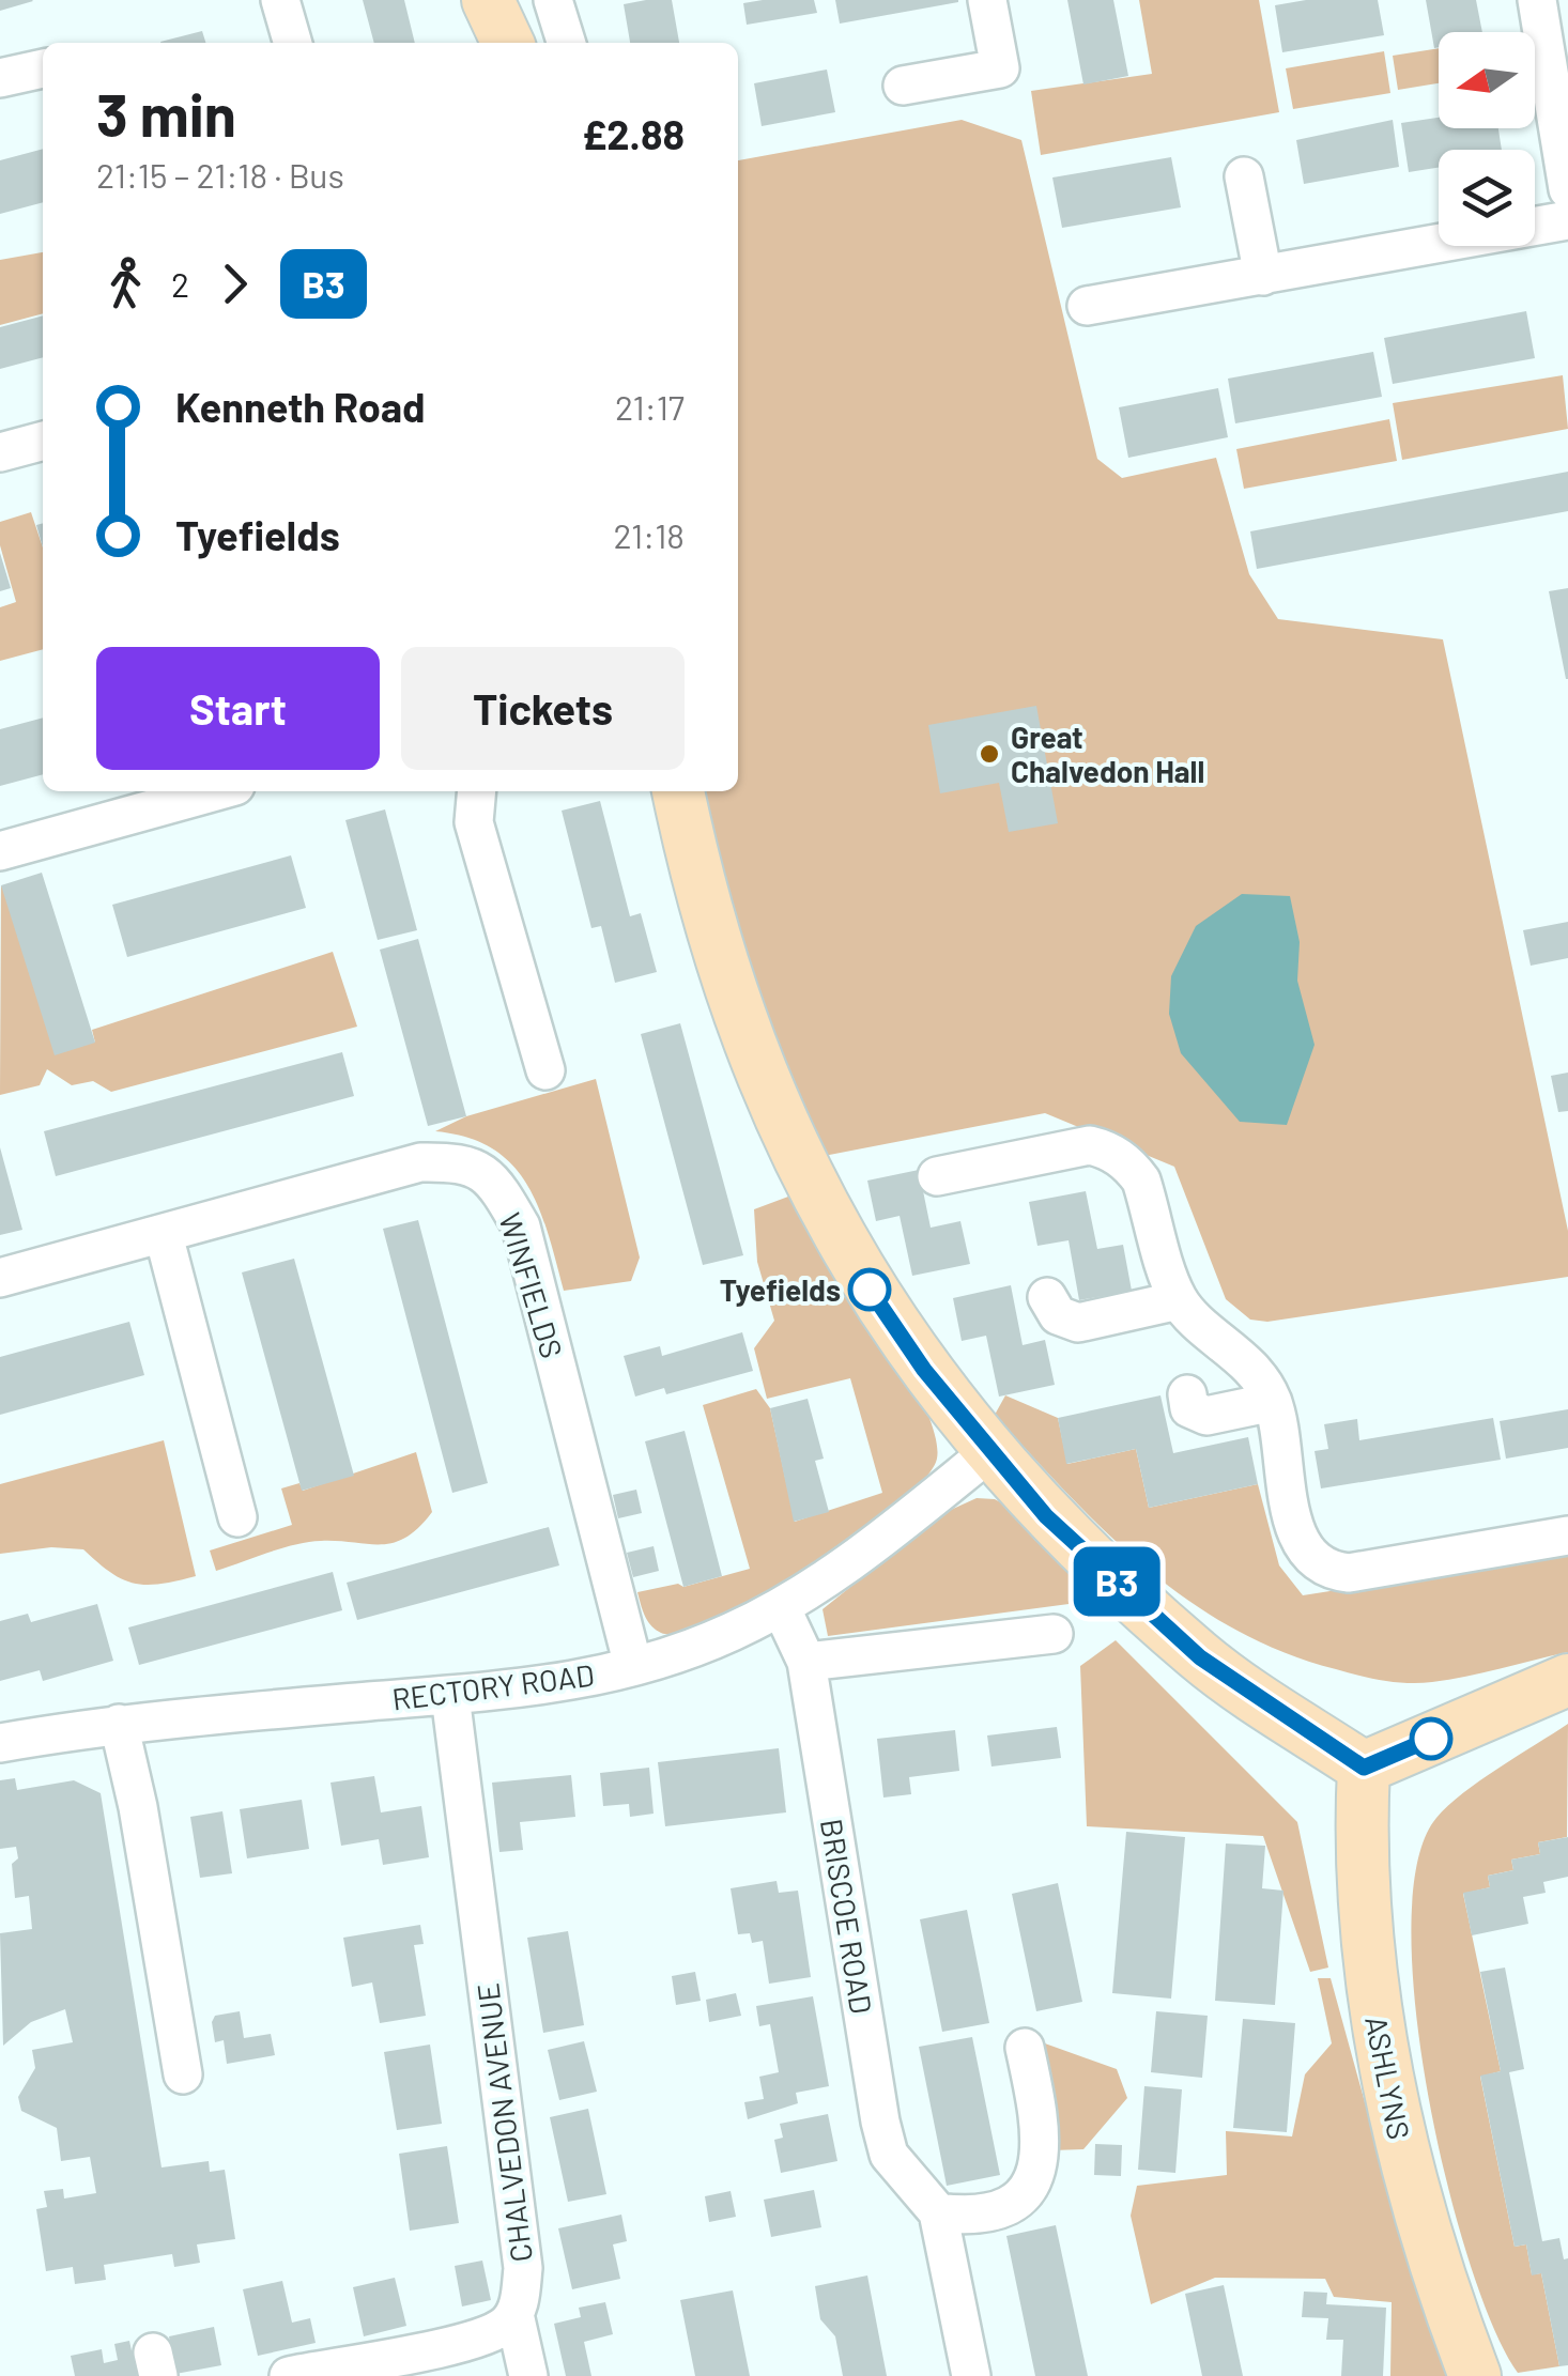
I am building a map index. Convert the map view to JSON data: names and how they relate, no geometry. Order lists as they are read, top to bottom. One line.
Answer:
{"streets":{"street":["WINFIELDS","RECTORY ROAD","BRISCOE ROAD","ASHLYNS","CHALVEDON AVENUE"]},"crossings":[["WINFIELDS","RECTORY ROAD"],["RECTORY ROAD","BRISCOE ROAD"],["RECTORY ROAD","CHALVEDON AVENUE"]],"places":["Great Chalvedon Hall","Tyefields"],"lines":["bus line B3"],"north":"left","page":{"on_map":"B3","heading":["3 min","21:15 – 21:18 · Bus","£2.88"],"legs":["2","B3"],"list":[{"name":"Kenneth Road","value":"21:17"},{"name":"Tyefields","value":"21:18"}],"buttons":["Start","Tickets"]}}
